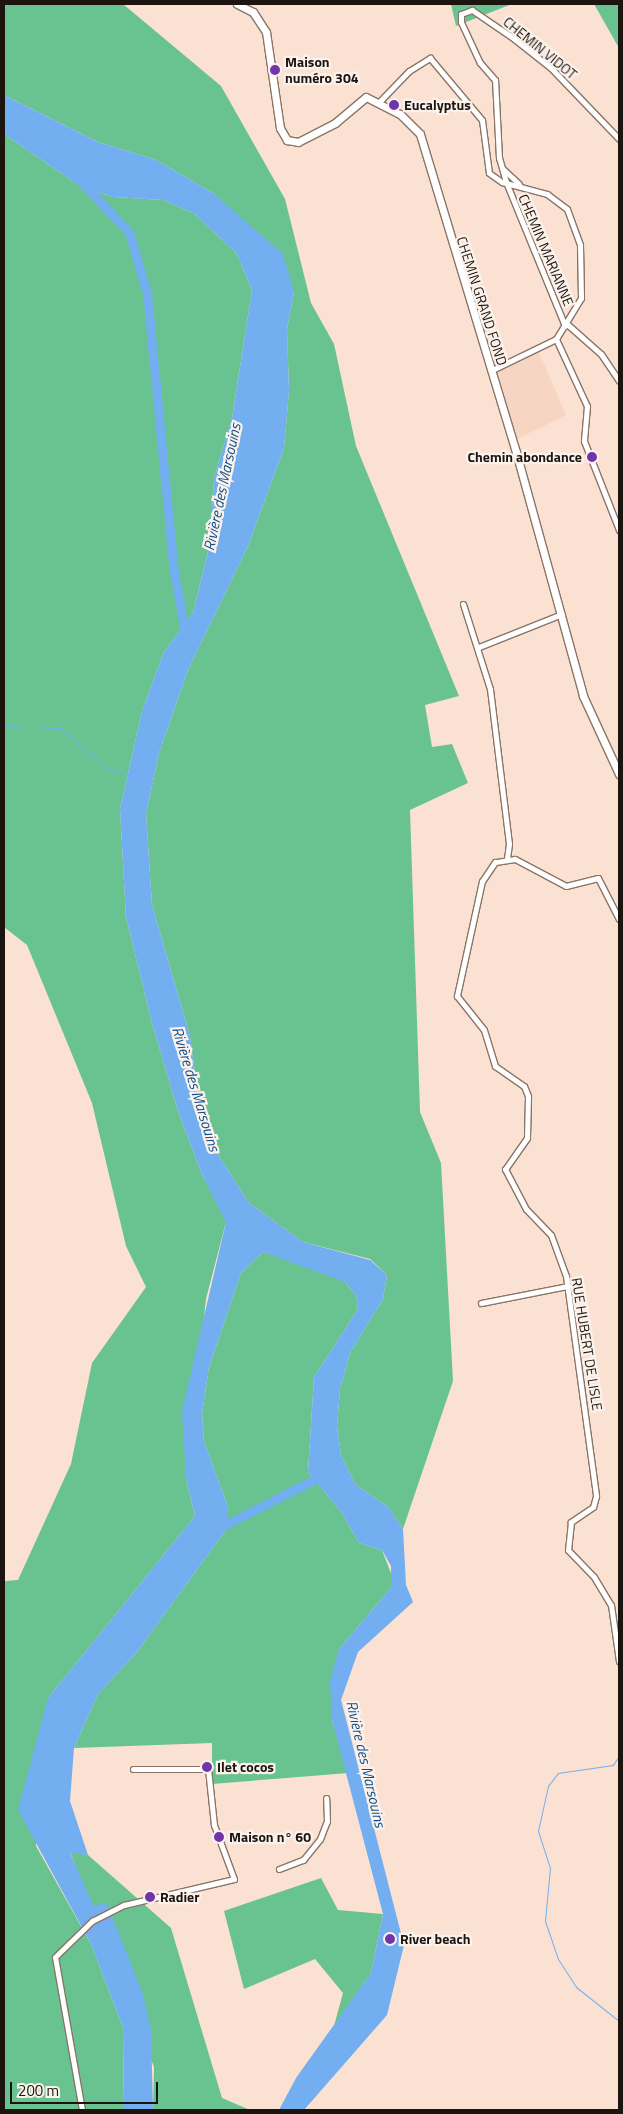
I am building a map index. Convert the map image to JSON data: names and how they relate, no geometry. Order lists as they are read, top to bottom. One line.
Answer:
{"streets":{"street":["CHEMIN VIDOT","CHEMIN MARIANNE","CHEMIN GRAND FOND","RUE HUBERT DE LISLE"]},"crossings":[["CHEMIN VIDOT","CHEMIN MARIANNE"]],"water":["Rivière des Marsouins"],"places":["Maison numéro 304","Eucalyptus","Chemin abondance","Ilet cocos","Maison n° 60","Radier","River beach"],"scale_bar":"200 m"}
